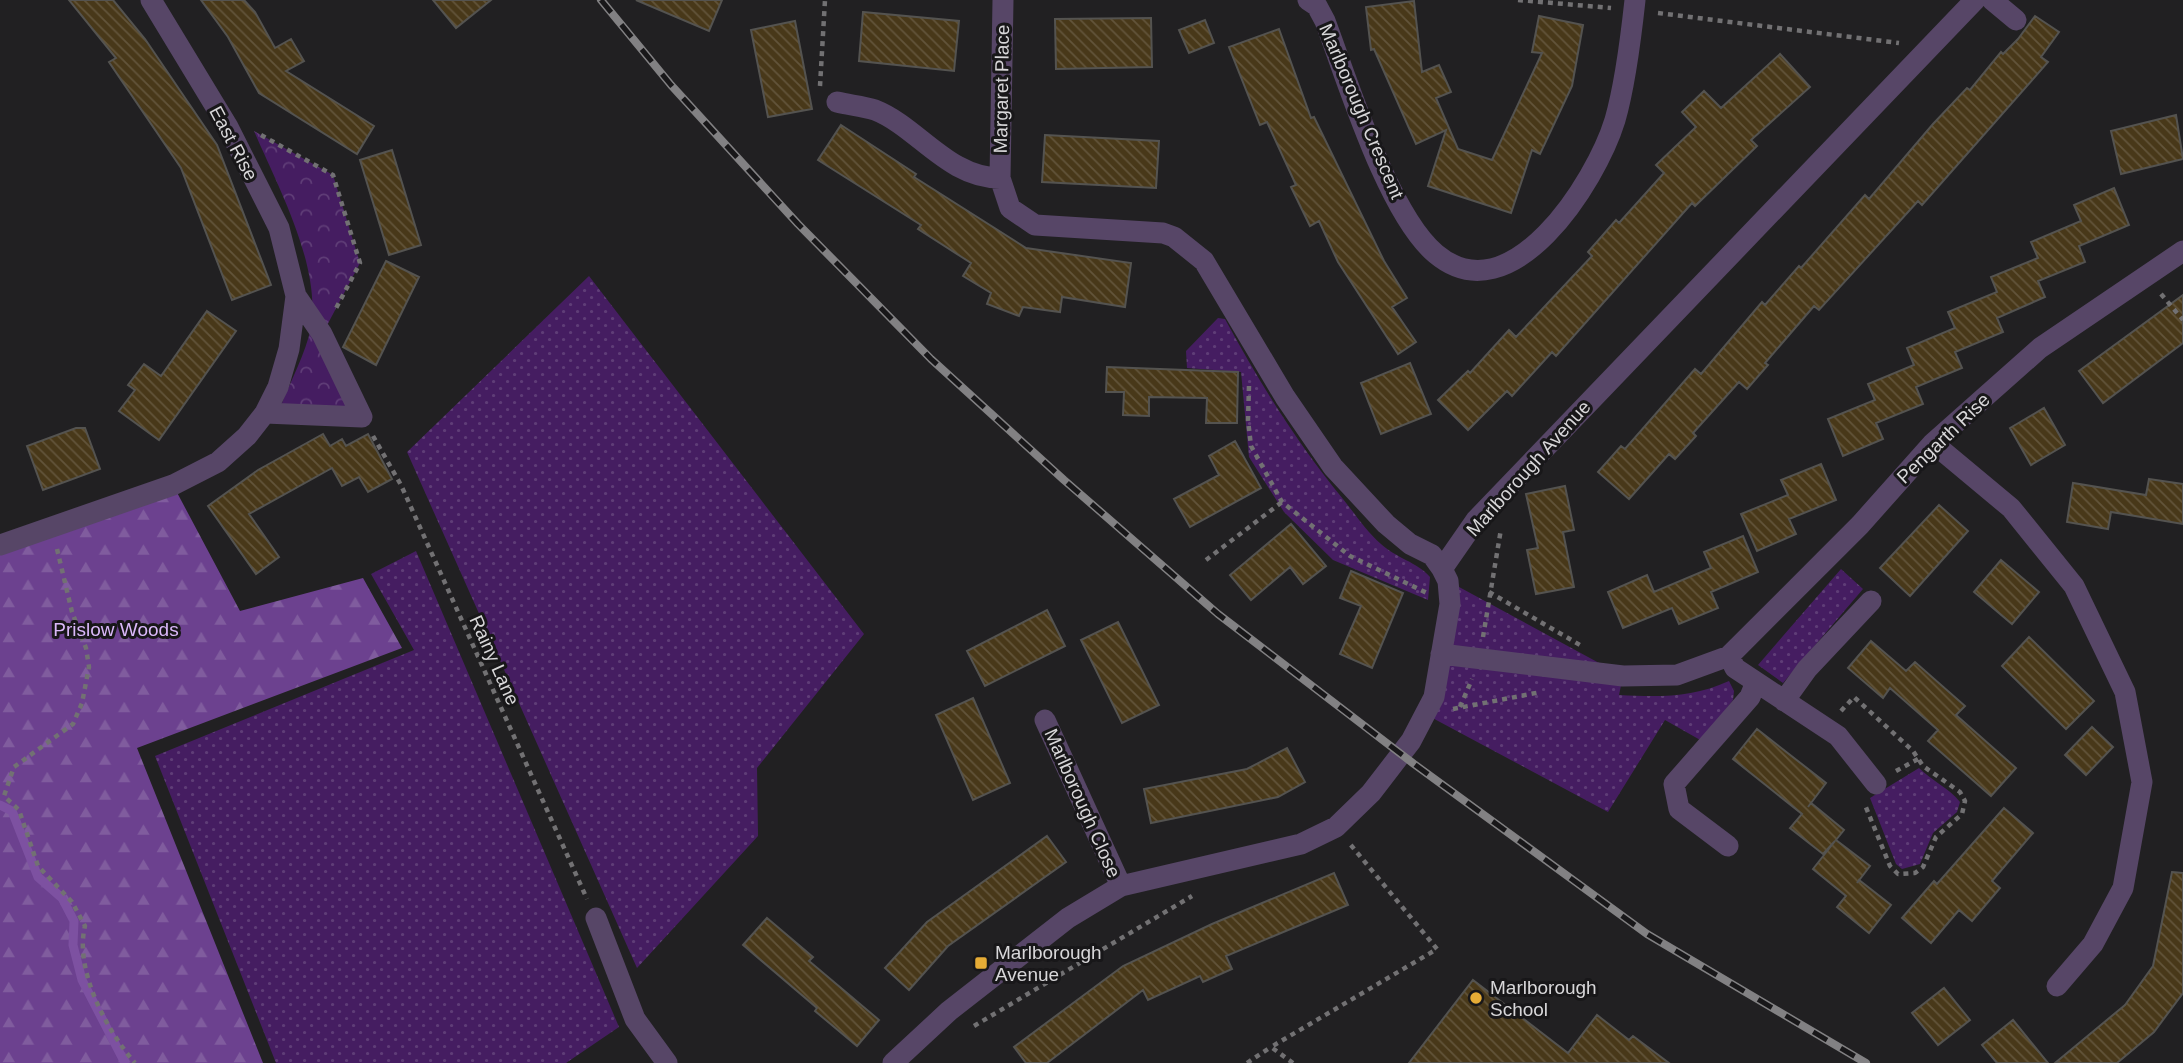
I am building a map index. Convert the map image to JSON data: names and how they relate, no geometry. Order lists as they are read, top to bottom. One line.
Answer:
{"streets":{"street":["Margaret Place","Marlborough Crescent","East Rise","Pengarth Rise","Marlborough Avenue","Marlborough Close"],"path":["Rainy Lane"]},"crossings":[["Margaret Place","Marlborough Avenue"],["East Rise","Rainy Lane"]],"parks":["Prislow Woods"],"places":{"transit":["Marlborough Avenue"],"other":["Marlborough School"]}}
